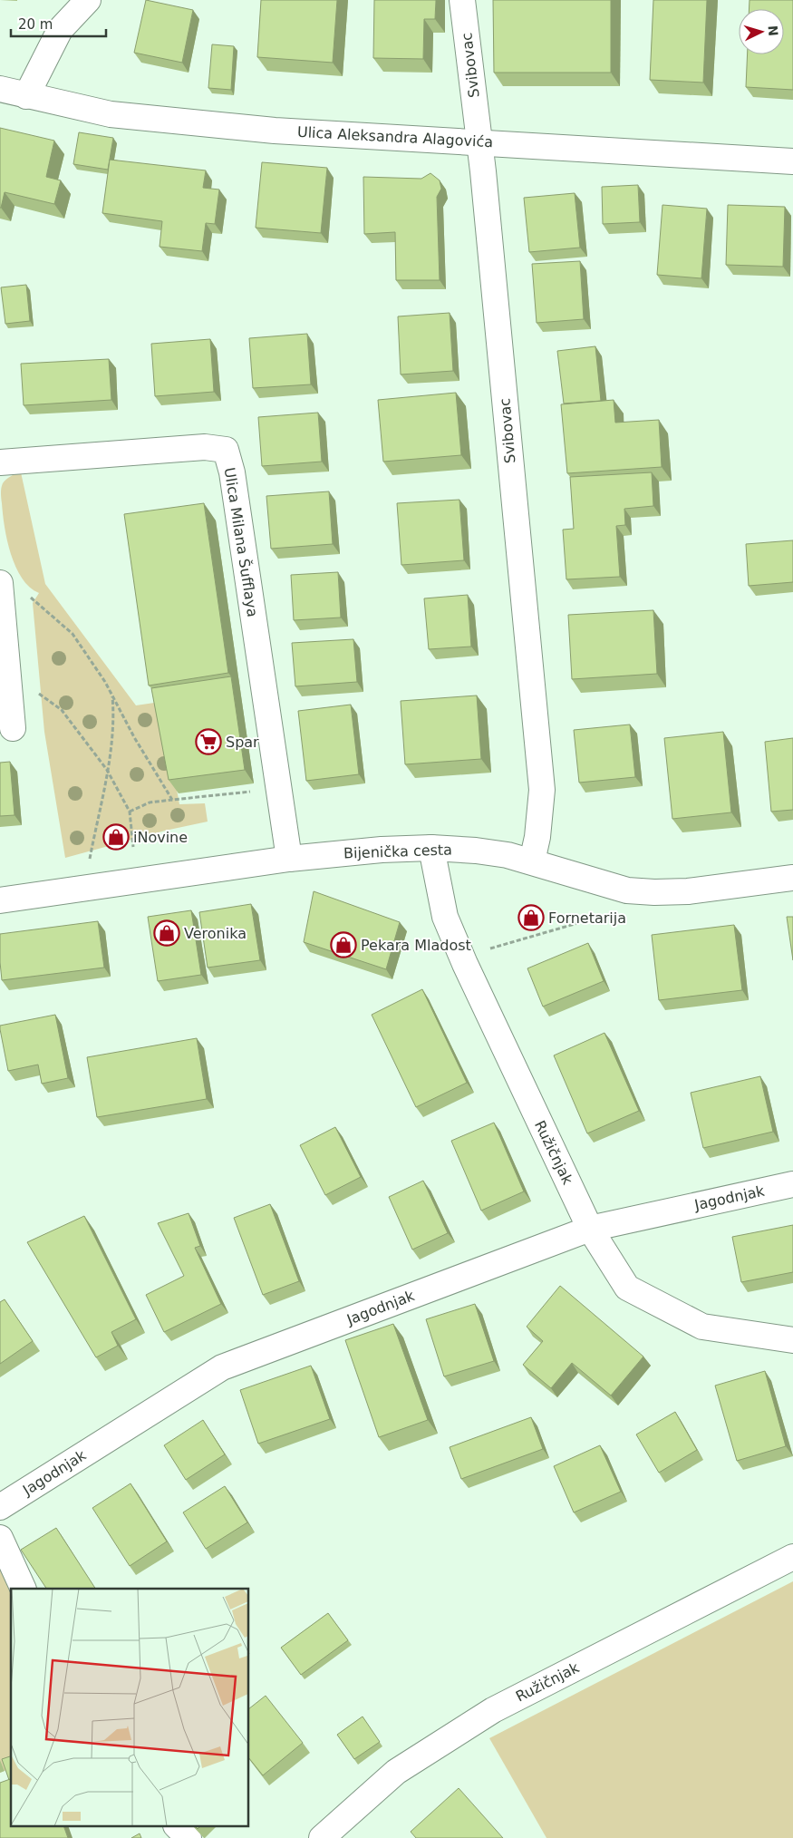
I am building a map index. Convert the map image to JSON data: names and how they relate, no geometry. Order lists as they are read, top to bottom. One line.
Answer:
{"streets":{"street":["Svibovac","Ulica Aleksandra Alagovića","Ulica Milana Šufflaya","Bijenička cesta","Ružičnjak","Jagodnjak"]},"crossings":[["Svibovac","Ulica Aleksandra Alagovića"],["Svibovac","Bijenička cesta"],["Ulica Milana Šufflaya","Bijenička cesta"],["Bijenička cesta","Ružičnjak"],["Ružičnjak","Jagodnjak"]],"places":{"supermarket":["Spar"],"shop":["iNovine","Fornetarija","Veronika","Pekara Mladost"]},"scale_bar":"20 m","north":"right"}
